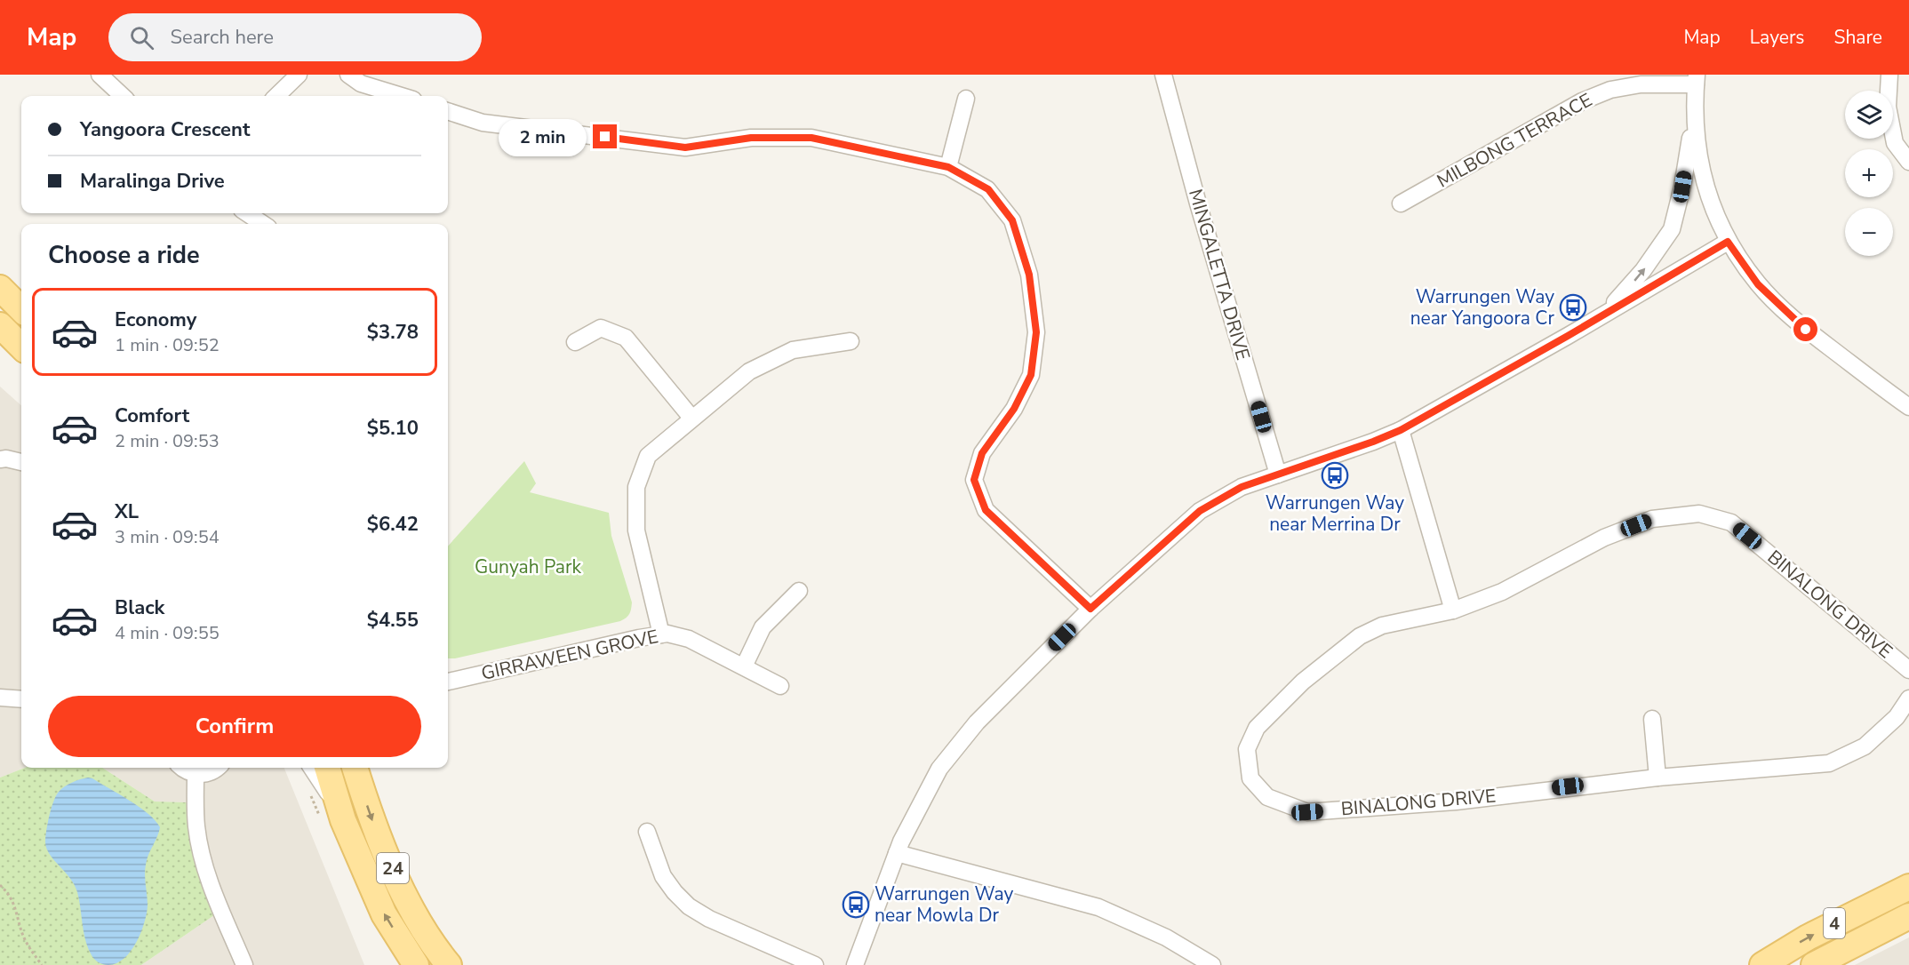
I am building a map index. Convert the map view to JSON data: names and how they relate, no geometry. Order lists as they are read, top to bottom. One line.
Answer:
{"streets":{"main road":["24","4"],"street":["MILBONG TERRACE","MINGALETTA DRIVE","BINALONG DRIVE","GIRRAWEEN GROVE"]},"parks":["Gunyah Park"],"places":{"bus stop":["Warrungen Way near Yangoora Cr","Warrungen Way near Merrina Dr","Warrungen Way near Mowla Dr"]},"page":{"header":"Map","search":"Search here","nav":["Map","Layers","Share"],"map_buttons":["+","−"],"banner":["Yangoora Crescent","Maralinga Drive"],"bubble":"2 min","heading":"Choose a ride","list":[{"name":"Economy","note":"1 min · 09:52","value":"$3.78"},{"name":"Comfort","note":"2 min · 09:53","value":"$5.10"},{"name":"XL","note":"3 min · 09:54","value":"$6.42"},{"name":"Black","note":"4 min · 09:55","value":"$4.55"}],"buttons":"Confirm"}}
